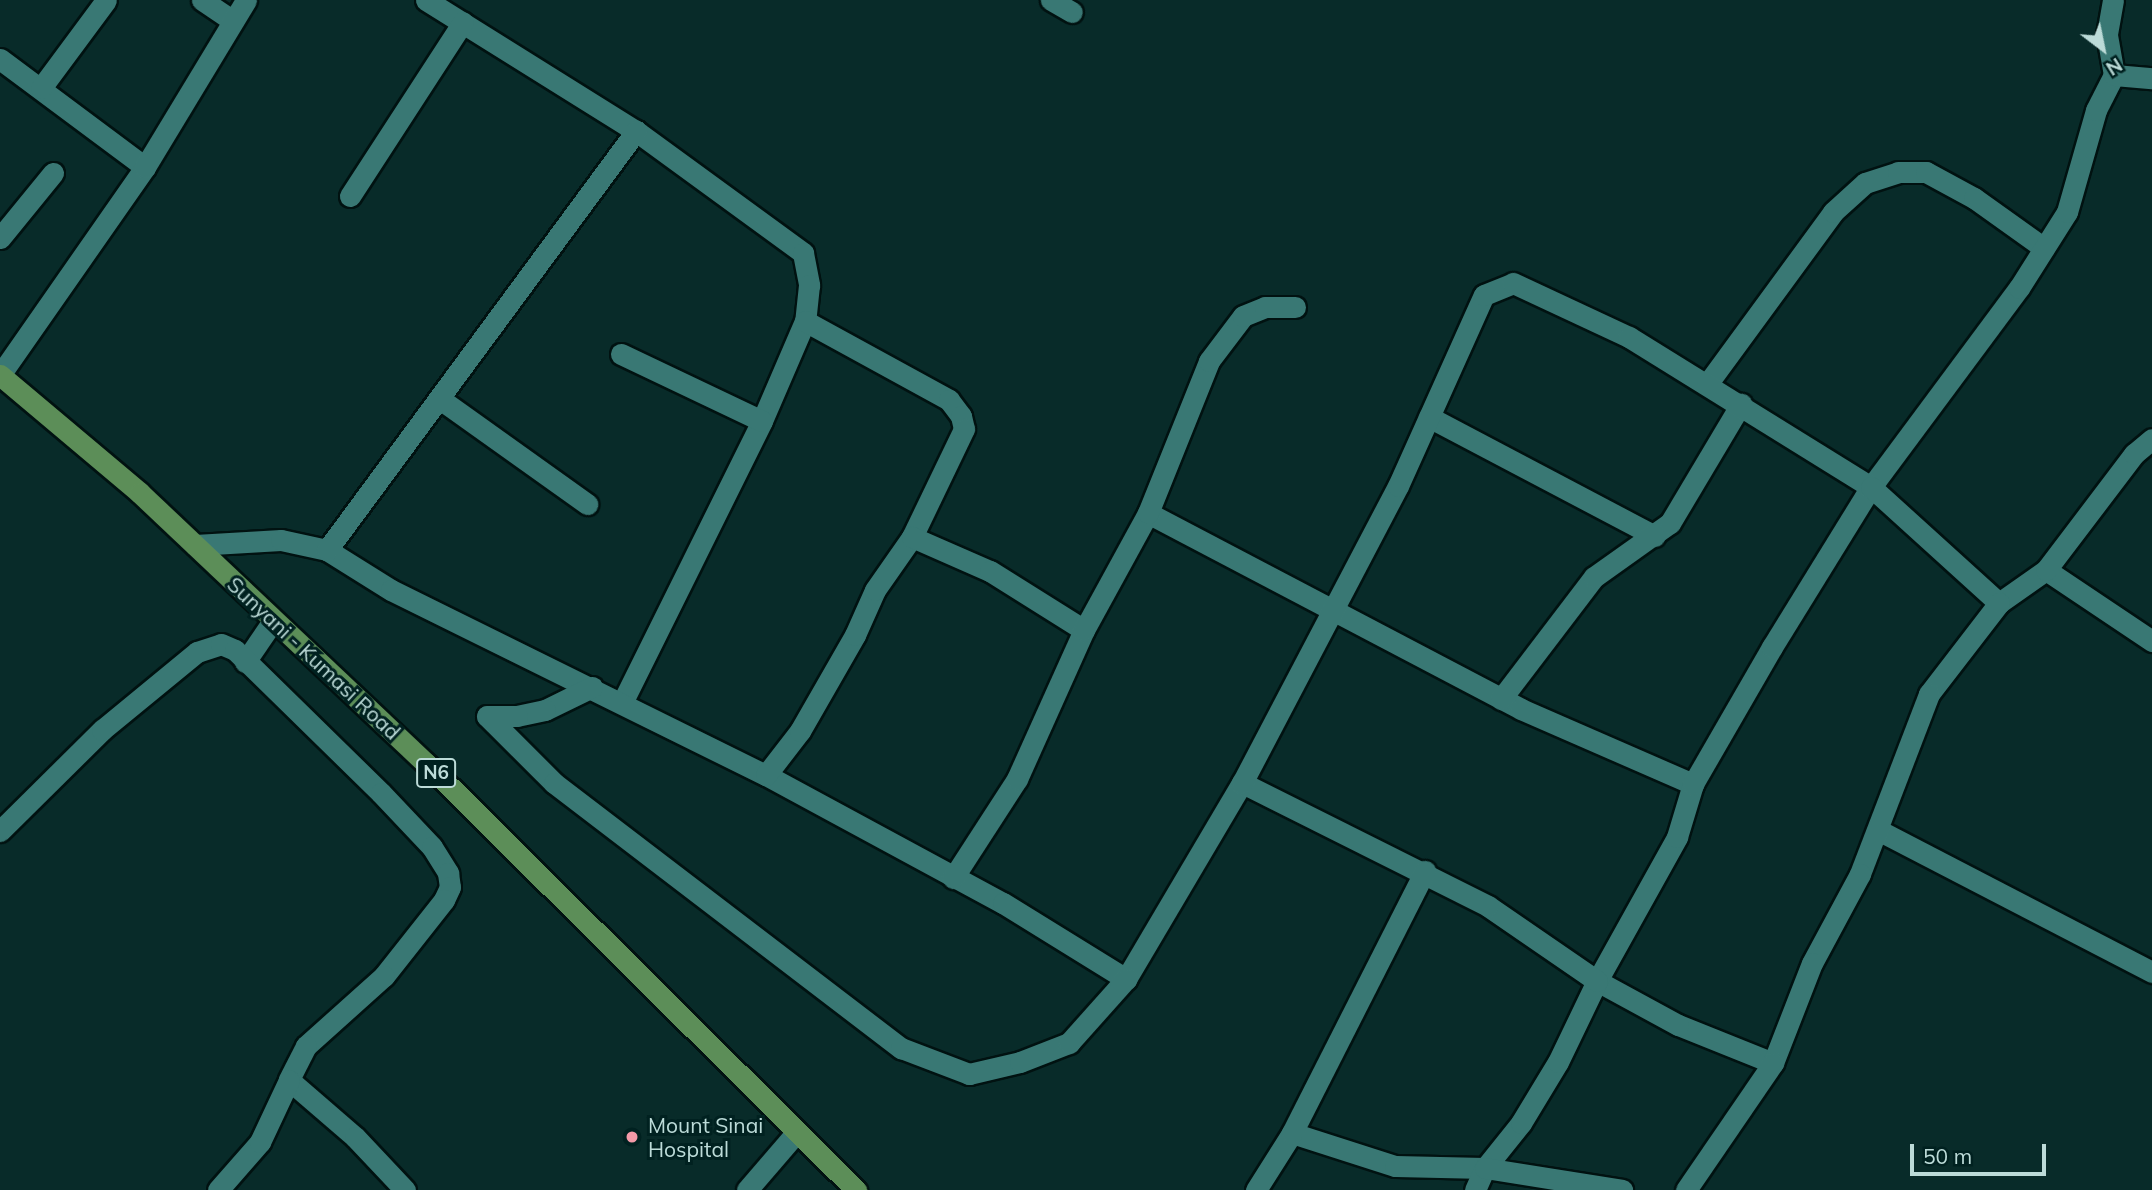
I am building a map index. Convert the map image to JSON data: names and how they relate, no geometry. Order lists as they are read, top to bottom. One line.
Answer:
{"streets":{"main road":["Sunyani - Kumasi Road","N6"]},"places":["Mount Sinai Hospital"],"scale_bar":"50 m","north":"bottom right"}
